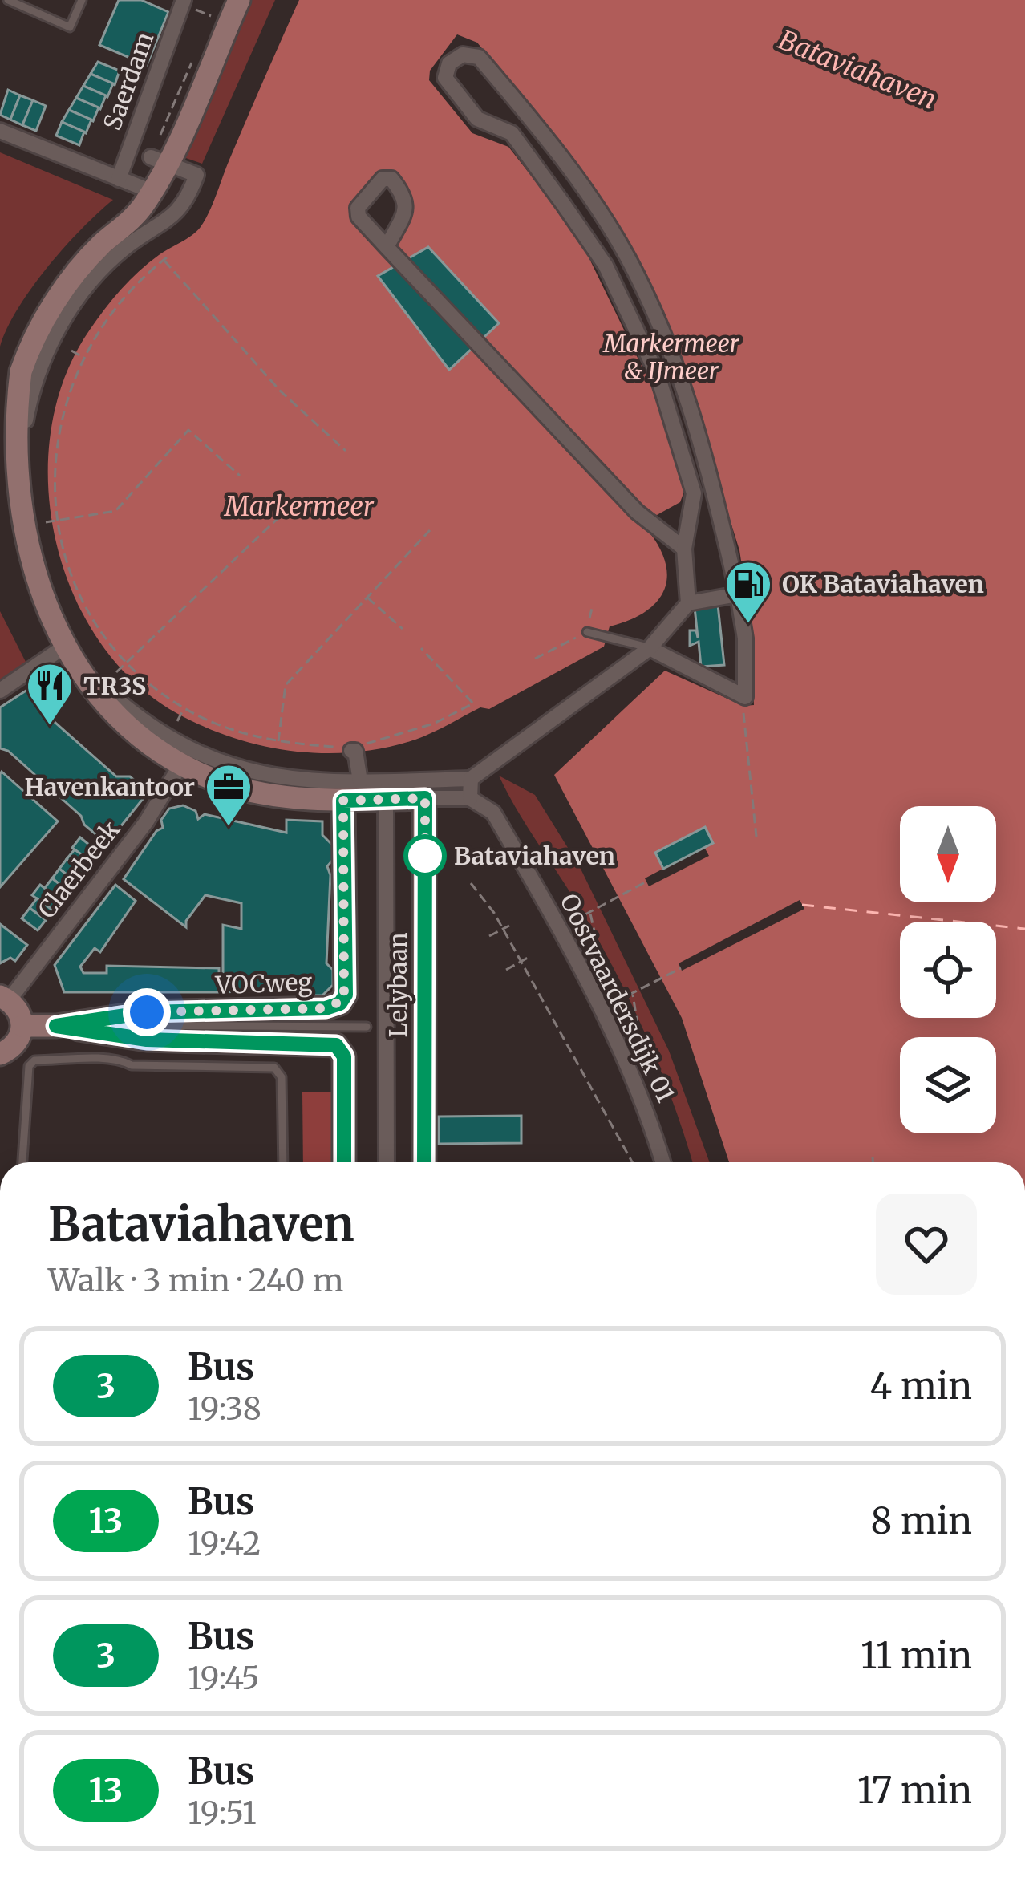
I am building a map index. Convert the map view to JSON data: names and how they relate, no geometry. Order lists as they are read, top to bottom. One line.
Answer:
{"streets":{"street":["Saerdam","Claerbeek","VOCweg","Lelybaan","Oostvaardersdijk 01"]},"water":["Bataviahaven","Markermeer"],"parks":["Markermeer & IJmeer"],"places":{"fuel station":["OK Bataviahaven"],"restaurant":["TR3S"],"office":["Havenkantoor"],"other":["Bataviahaven"]},"lines":["bus line 3"],"north":"bottom","page":{"heading":["Bataviahaven","Walk · 3 min · 240 m"],"list":[{"mark":"3","name":"Bus","note":"19:38","value":"4 min"},{"mark":"13","name":"Bus","note":"19:42","value":"8 min"},{"mark":"3","name":"Bus","note":"19:45","value":"11 min"},{"mark":"13","name":"Bus","note":"19:51","value":"17 min"}]}}
